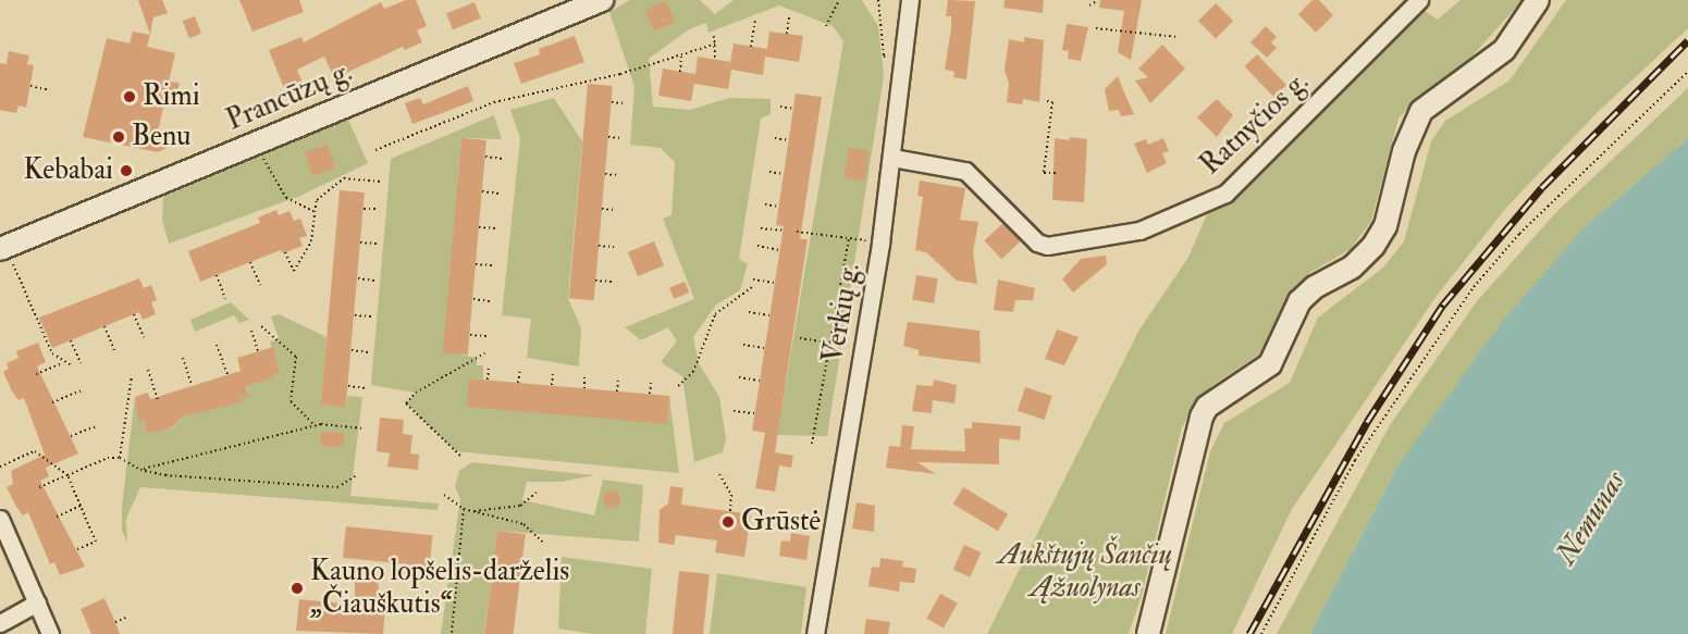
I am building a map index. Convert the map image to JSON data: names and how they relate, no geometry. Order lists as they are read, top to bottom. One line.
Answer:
{"streets":{"street":["Prancūzų g.","Ratnyčios g.","Verkių g."]},"crossings":[["Ratnyčios g.","Verkių g."]],"water":["Nemunas"],"parks":["Aukštųjų Šančių Ąžuolynas"],"places":["Rimi","Benu","Kebabai","Grūstė","Kauno lopšelis-darželis „Čiauškutis“"]}
